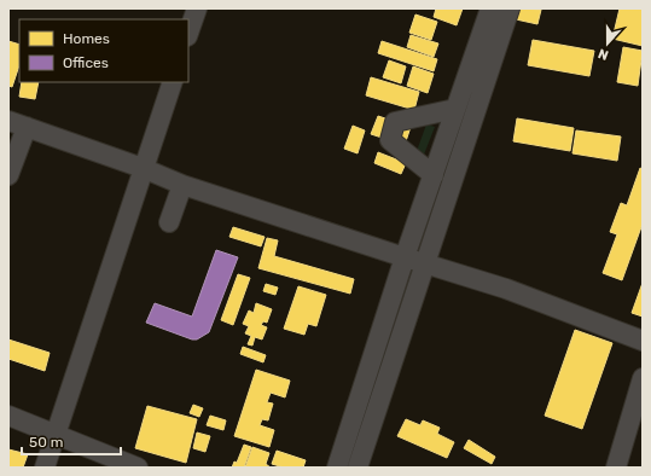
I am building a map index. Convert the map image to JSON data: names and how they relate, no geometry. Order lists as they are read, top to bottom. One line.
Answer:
{"legend":["Homes","Offices"],"scale_bar":"50 m","north":"bottom"}
